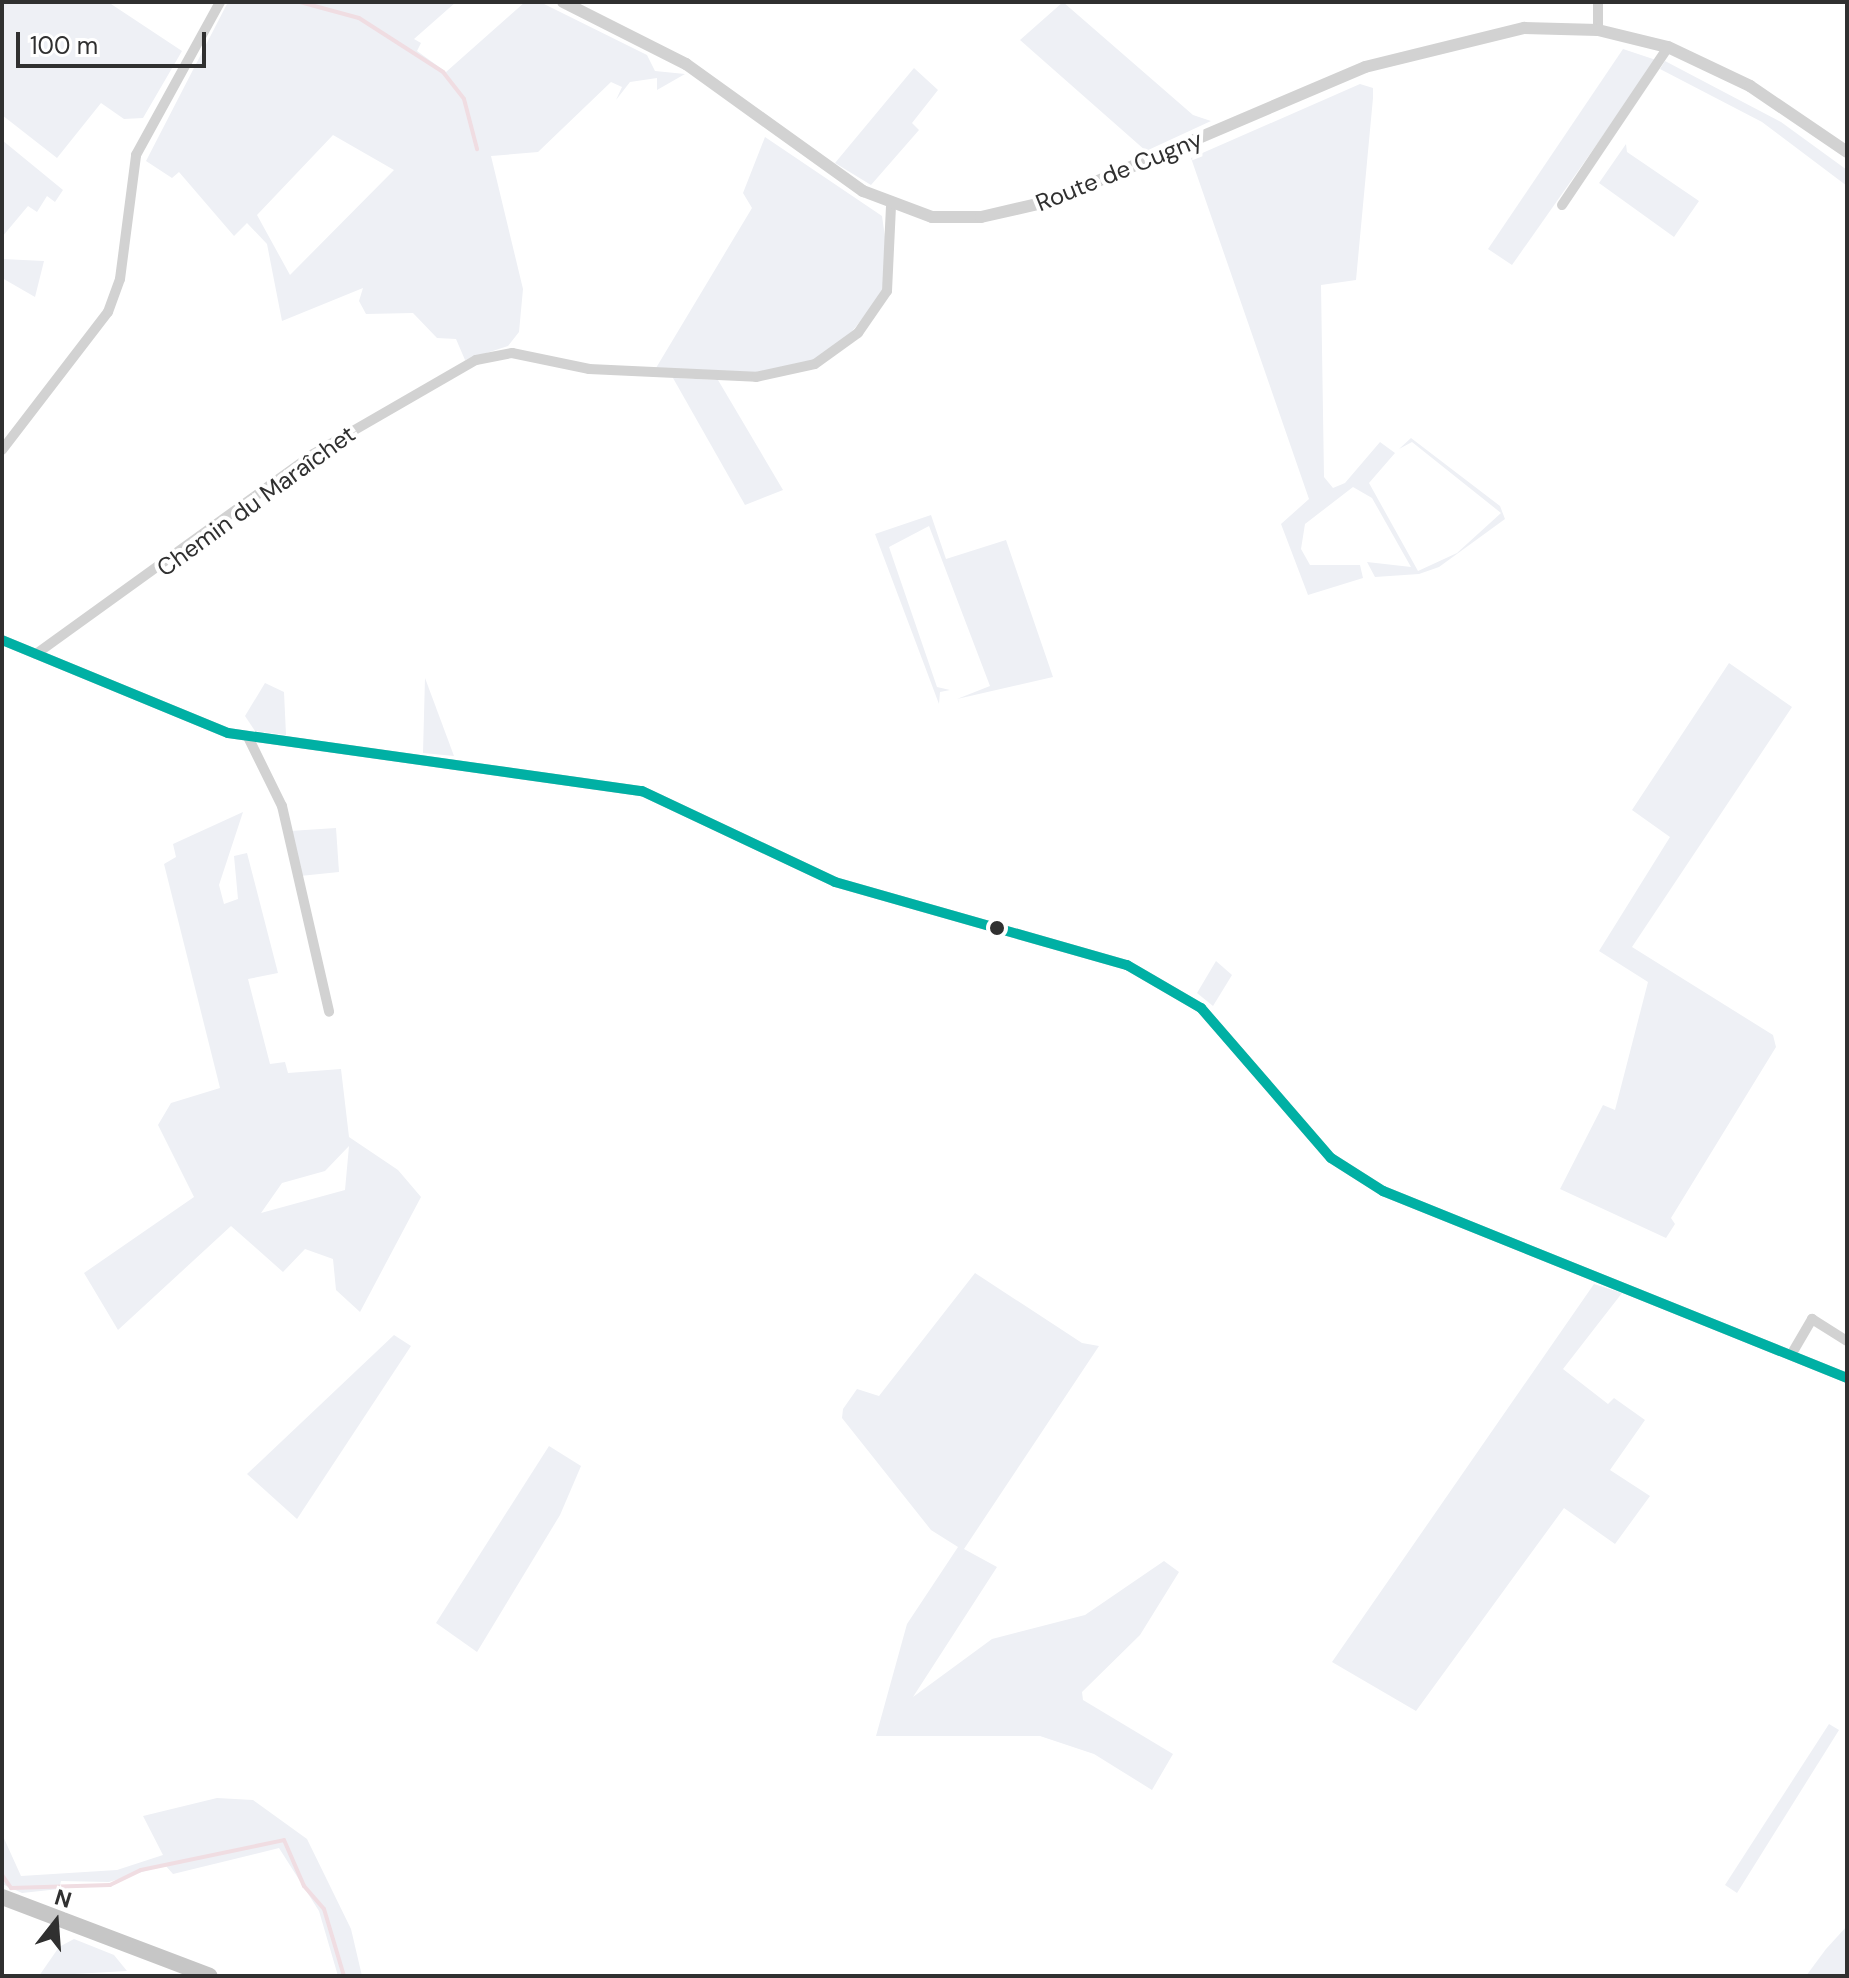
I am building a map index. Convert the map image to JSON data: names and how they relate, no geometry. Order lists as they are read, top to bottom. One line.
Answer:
{"streets":{"street":["Route de Cugny","Chemin du Maraîchet"]},"crossings":[["Route de Cugny","Chemin du Maraîchet"]],"scale_bar":"100 m","north":"top"}
